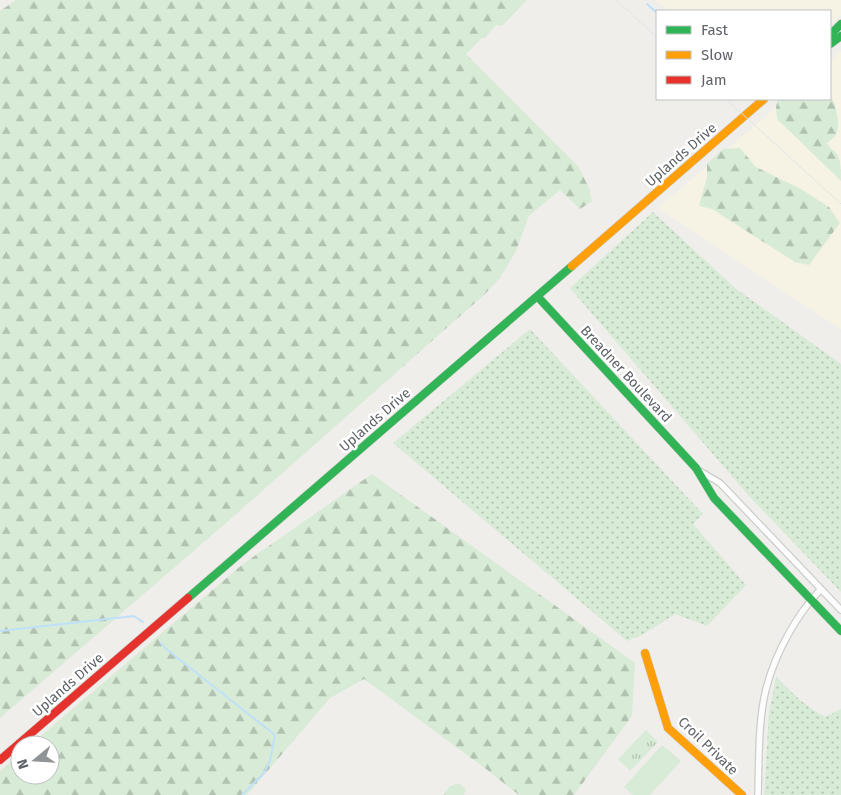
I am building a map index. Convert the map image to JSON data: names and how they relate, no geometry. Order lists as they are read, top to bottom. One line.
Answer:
{"streets":{"main road":["Uplands Drive","Breadner Boulevard","Croil Private"]},"crossings":[["Uplands Drive","Breadner Boulevard"]],"legend":["Fast","Slow","Jam"],"north":"left"}
